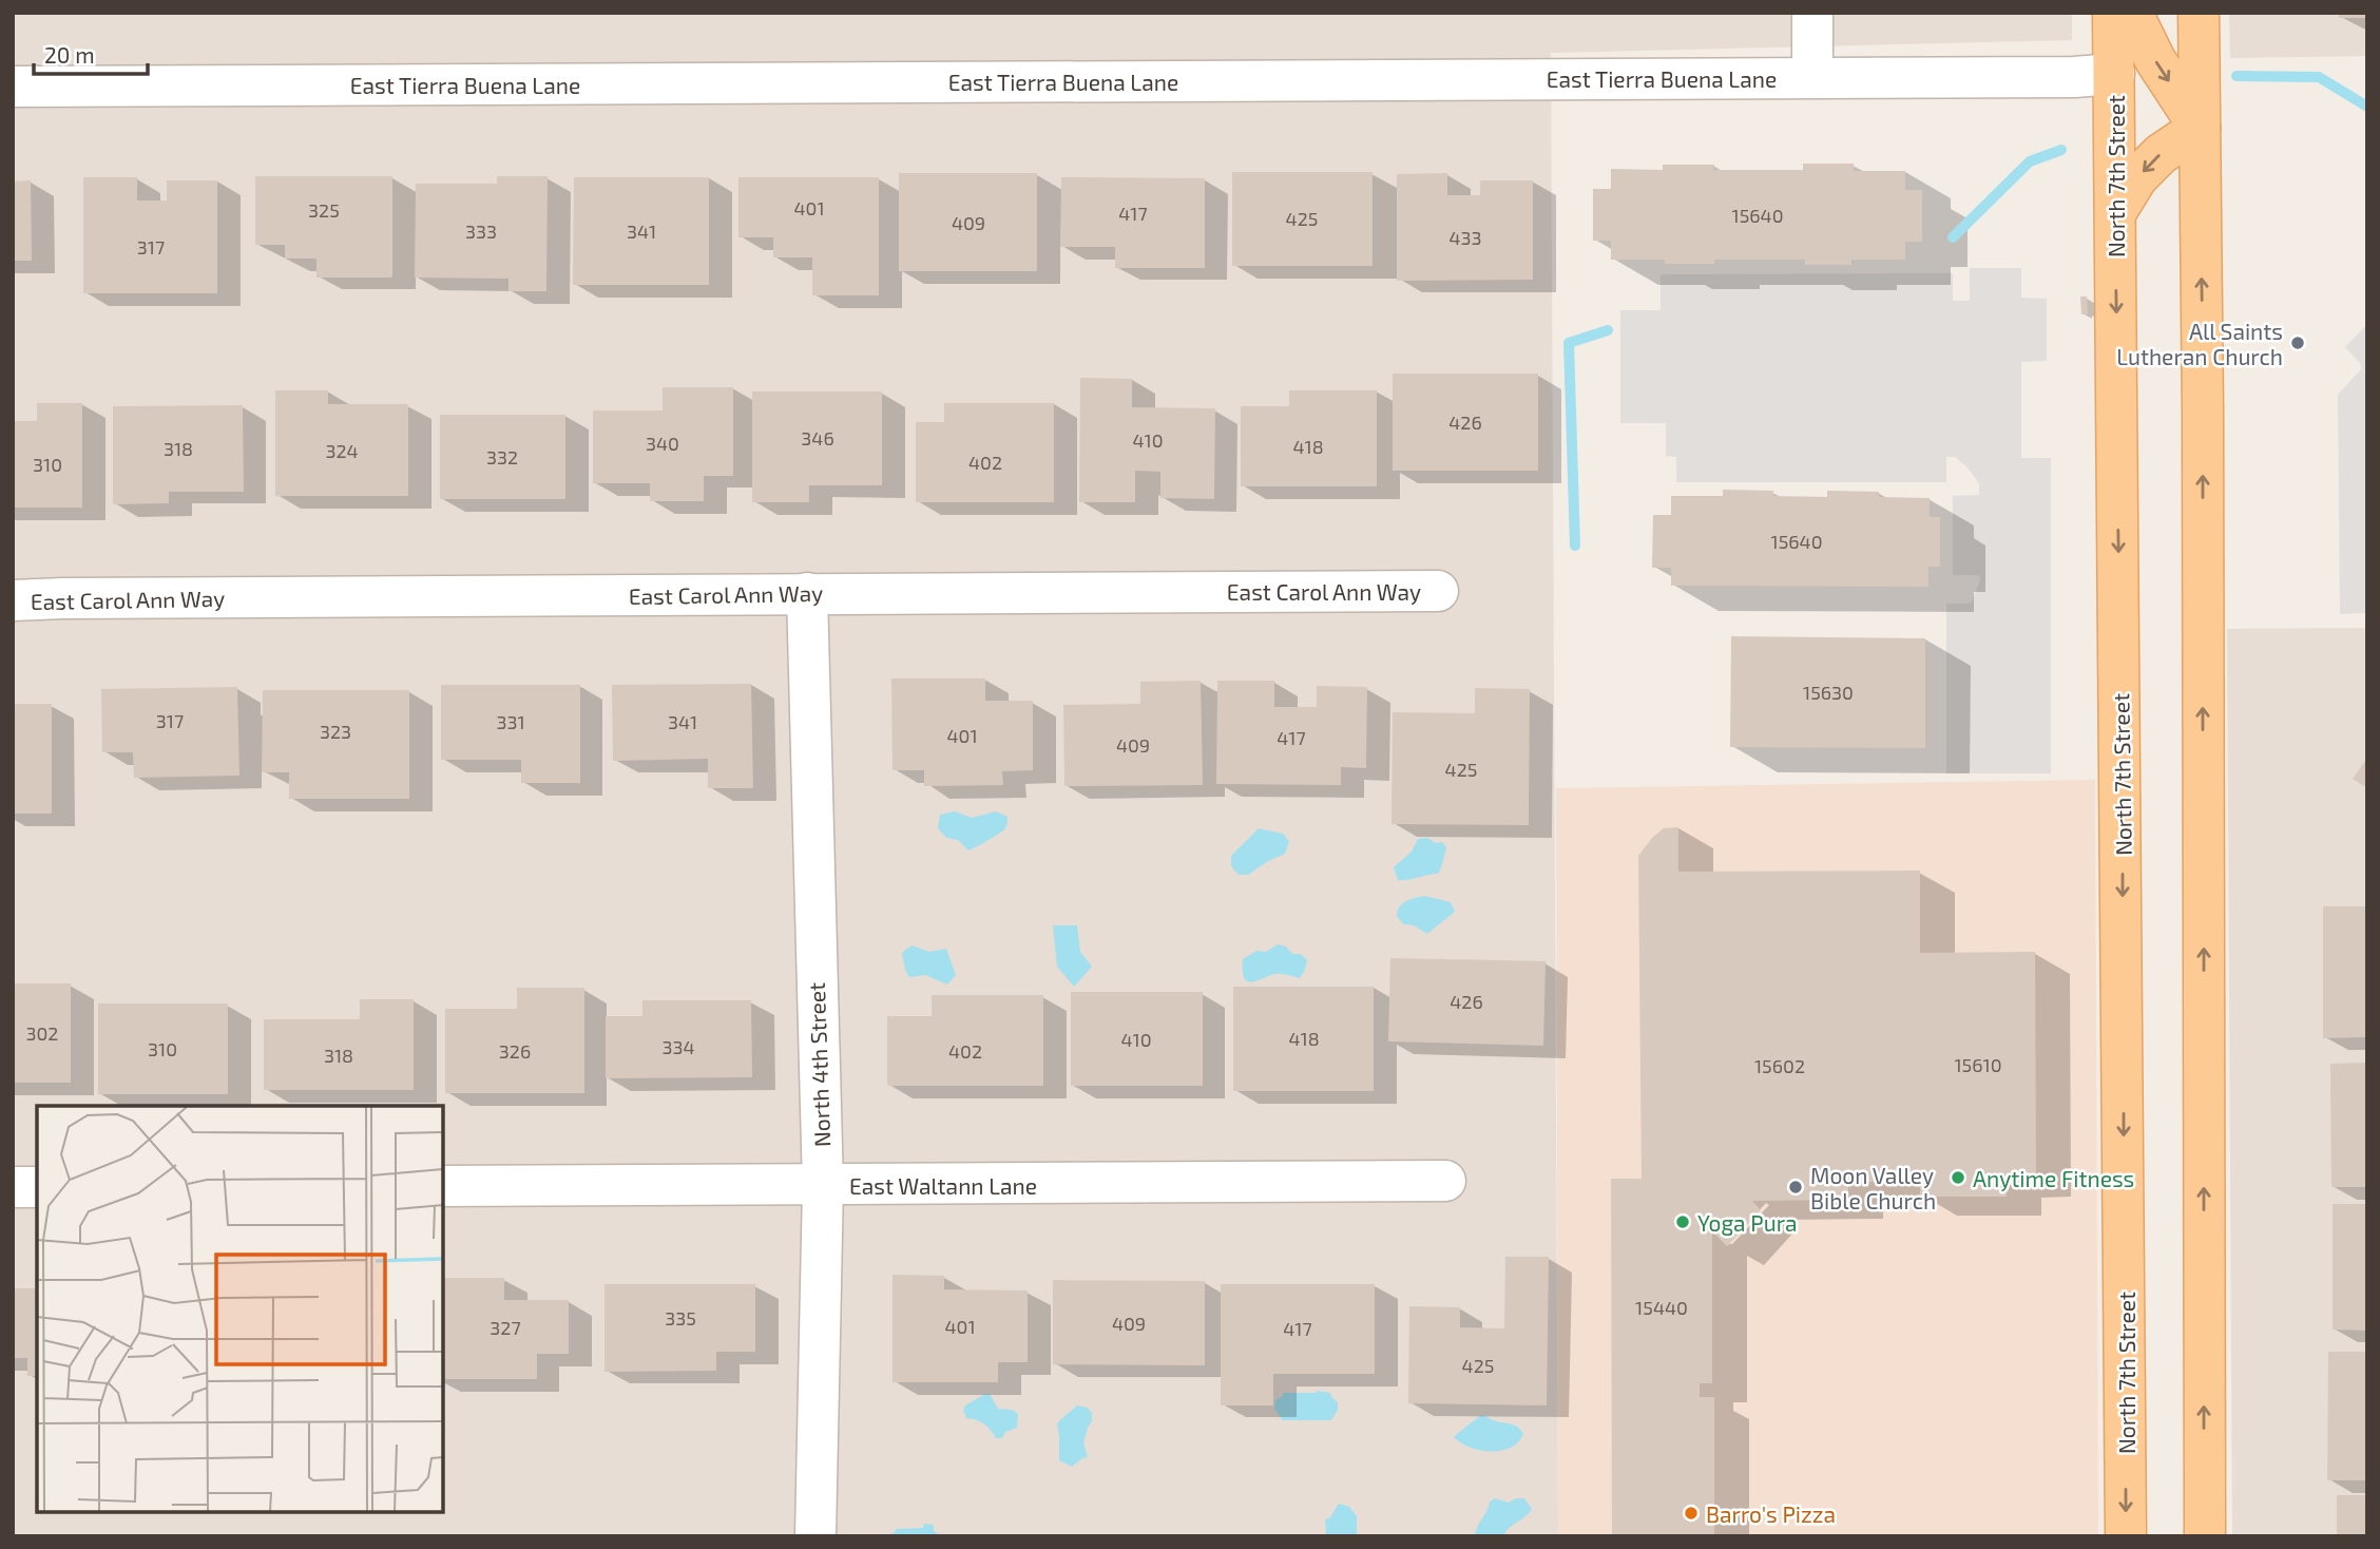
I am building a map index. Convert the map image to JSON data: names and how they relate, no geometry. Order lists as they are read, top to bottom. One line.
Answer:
{"streets":{"main road":["North 7th Street"],"street":["East Tierra Buena Lane","East Carol Ann Way","North 4th Street","East Waltann Lane"]},"crossings":[["East Tierra Buena Lane","North 7th Street"],["East Carol Ann Way","North 4th Street"],["North 4th Street","East Waltann Lane"]],"places":["All Saints Lutheran Church","Anytime Fitness","Moon Valley Bible Church","Yoga Pura","Barro's Pizza"],"house_numbers":["401","325","417","15640","425","409","333","341","433","317","426","346","410","340","418","318","324","332","402","310","15640","15630","317","331","341","323","401","417","409","425","426","302","418","410","334","310","326","402","318","15610","15602","15440","335","409","401","327","417","425"],"scale_bar":"20 m"}
